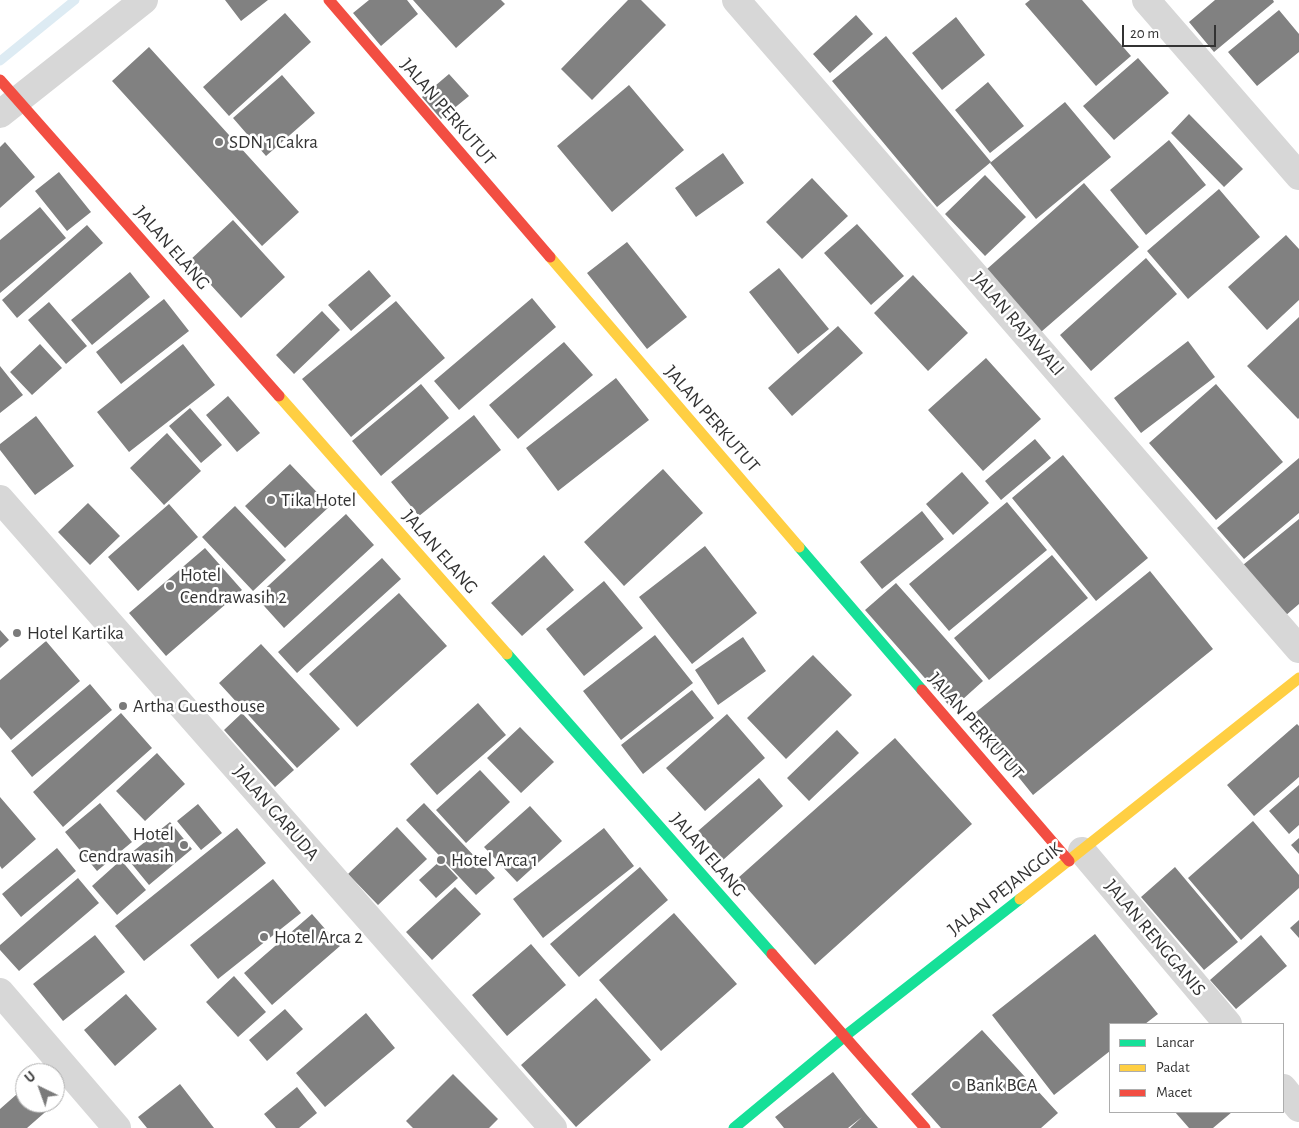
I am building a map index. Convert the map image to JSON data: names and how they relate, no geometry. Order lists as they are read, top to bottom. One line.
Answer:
{"streets":{"street":["JALAN PERKUTUT","JALAN ELANG","JALAN RAJAWALI","JALAN GARUDA","JALAN PEJANGGIK","JALAN RENGGANIS"]},"crossings":[["JALAN PERKUTUT","JALAN PEJANGGIK"],["JALAN PERKUTUT","JALAN RENGGANIS"],["JALAN ELANG","JALAN PEJANGGIK"],["JALAN PEJANGGIK","JALAN RENGGANIS"]],"places":["SDN 1 Cakra","Tika Hotel","Hotel Cendrawasih 2","Hotel Kartika","Artha Guesthouse","Hotel Cendrawasih","Hotel Arca 1","Hotel Arca 2","Bank BCA"],"legend":["Lancar","Padat","Macet"],"scale_bar":"20 m","north":"top left"}
